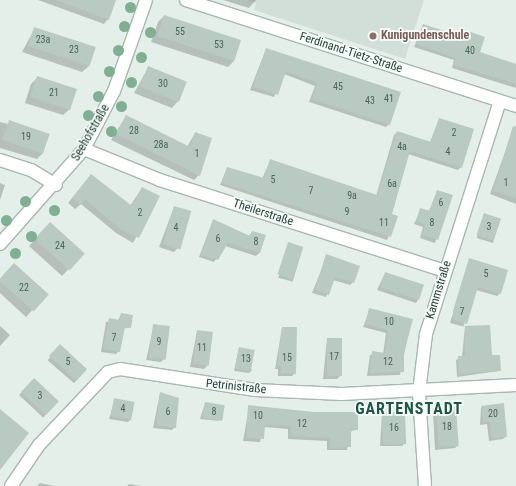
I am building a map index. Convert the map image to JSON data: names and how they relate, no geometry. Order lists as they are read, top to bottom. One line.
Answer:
{"streets":{"street":["Ferdinand-Tietz-Straße","Seehofstraße","Theilerstraße","Kammstraße","Petrinistraße"]},"crossings":[["Ferdinand-Tietz-Straße","Kammstraße"],["Seehofstraße","Theilerstraße"],["Theilerstraße","Kammstraße"],["Kammstraße","Petrinistraße"]],"districts":["GARTENSTADT"],"places":["Kunigundenschule"],"house_numbers":["55","23a","53","23","40","30","45","21","41","43","28","2","19","28a","4a","4","1","5","1","6a","7","9a","6","9","2","11","8","3","4","6","8","24","5","22","7","10","7","9","11","17","15","13","5","12","3","4","6","8","20","10","12","18","16"]}
